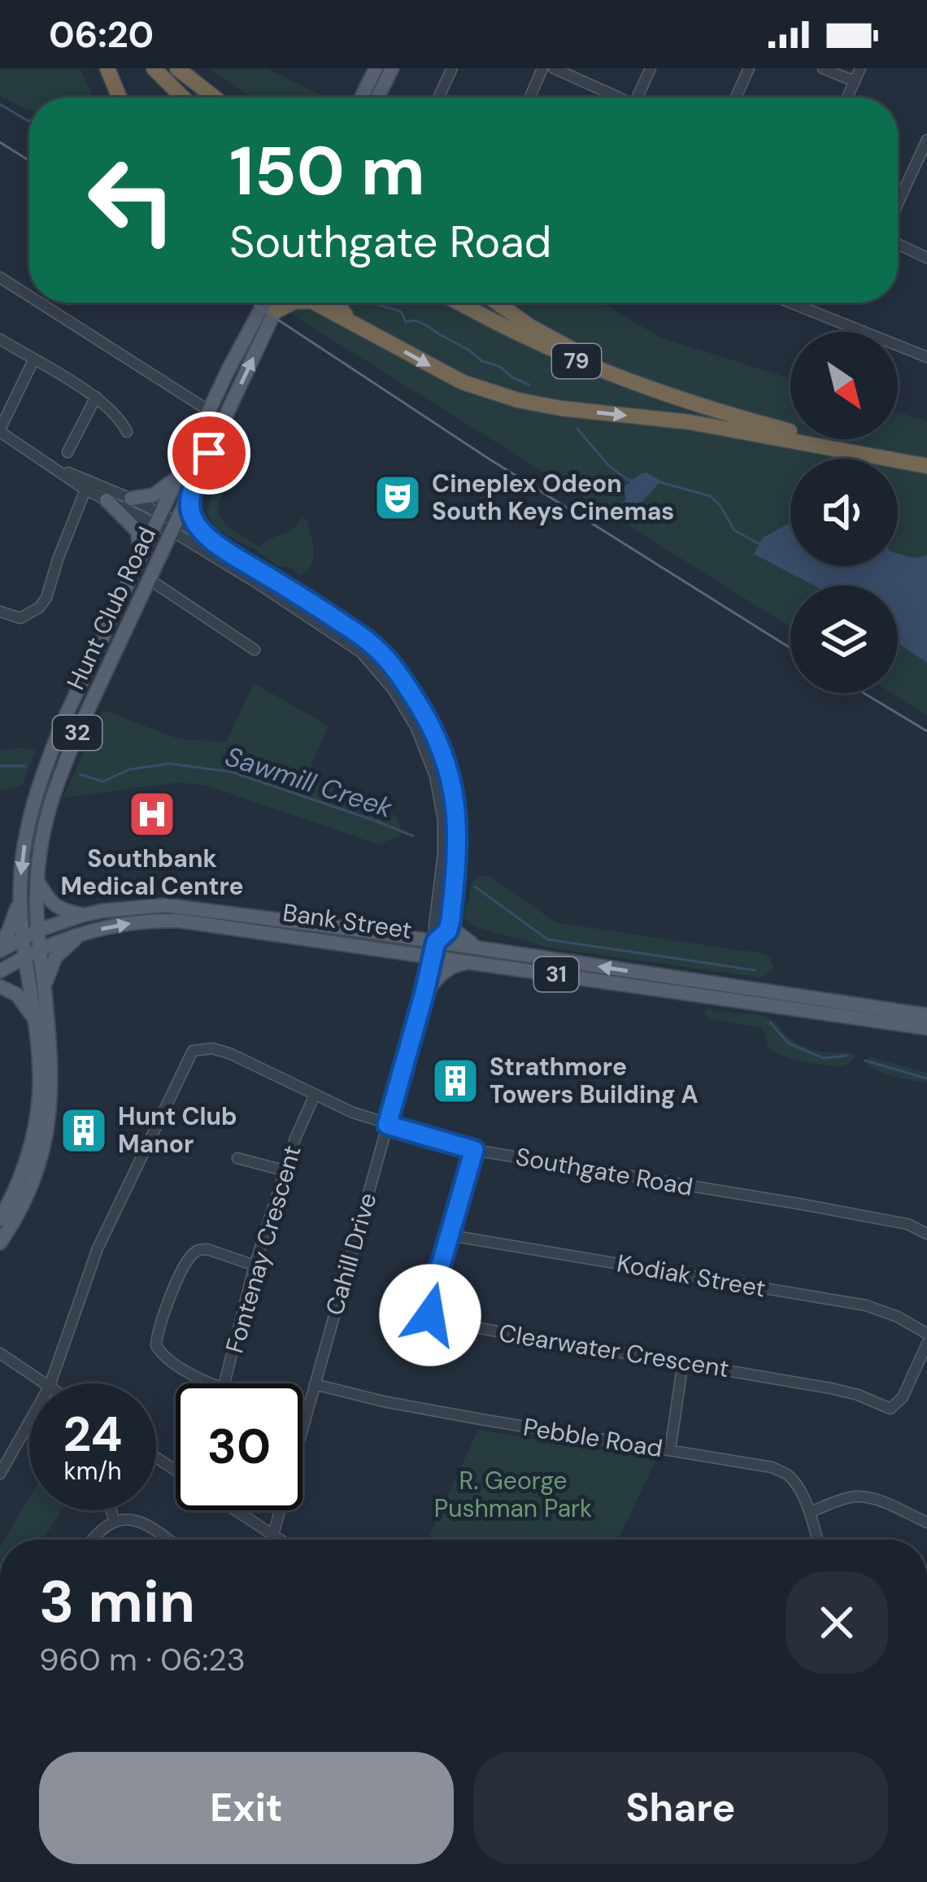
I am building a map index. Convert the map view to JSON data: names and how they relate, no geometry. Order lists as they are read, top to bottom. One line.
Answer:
{"streets":{"highway":["79"],"main road":["Hunt Club Road","32","Bank Street","31"],"street":["Southgate Road","Fontenay Crescent","Cahill Drive","Kodiak Street","Clearwater Crescent","Pebble Road"]},"crossings":[["Hunt Club Road","Bank Street"],["Bank Street","Cahill Drive"],["Southgate Road","Fontenay Crescent"],["Southgate Road","Cahill Drive"],["Southgate Road","Clearwater Crescent"],["Cahill Drive","Pebble Road"],["Kodiak Street","Clearwater Crescent"]],"water":["Sawmill Creek"],"parks":["R. George Pushman Park"],"places":{"theatre":["Cineplex Odeon South Keys Cinemas"],"hospital":["Southbank Medical Centre"],"building":["Strathmore Towers Building A","Hunt Club Manor"]},"north":"bottom right","page":{"status":"06:20","turn":["150 m","Southgate Road"],"speed":"24 km/h","limit":"30","heading":["3 min","960 m · 06:23"],"buttons":["Exit","Share"]}}
